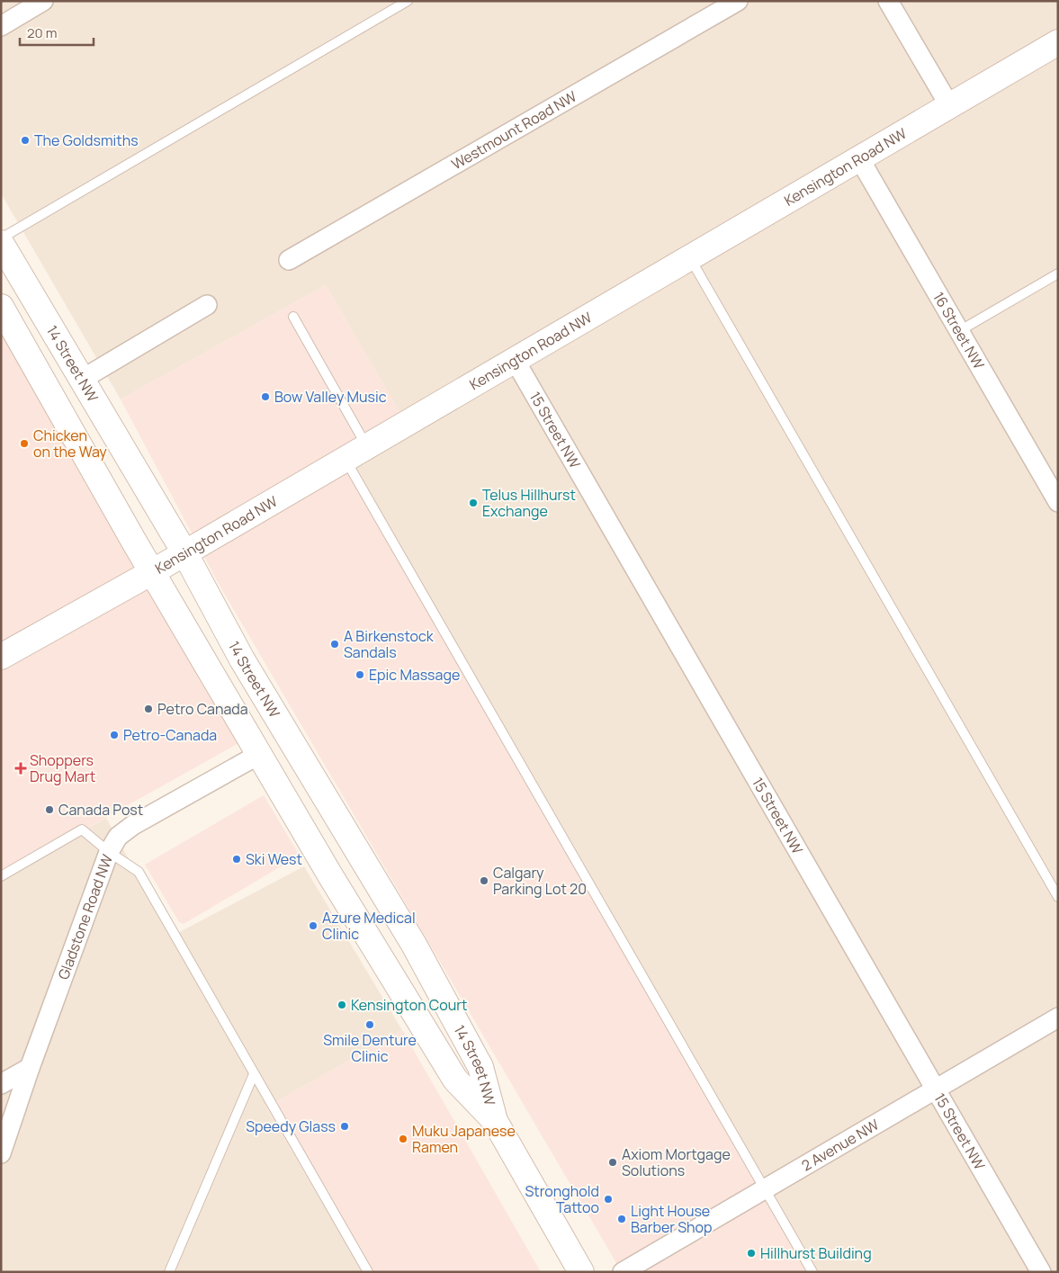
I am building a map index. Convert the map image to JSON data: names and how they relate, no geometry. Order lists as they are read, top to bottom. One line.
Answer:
{"streets":{"main road":["Kensington Road NW","14 Street NW"],"street":["Westmount Road NW","16 Street NW","15 Street NW","Gladstone Road NW","2 Avenue NW"]},"crossings":[["Kensington Road NW","16 Street NW"],["Kensington Road NW","14 Street NW"],["Kensington Road NW","15 Street NW"],["14 Street NW","Gladstone Road NW"],["15 Street NW","2 Avenue NW"]],"places":{"other":["The Goldsmiths","Bow Valley Music","Chicken on the Way","Telus Hillhurst Exchange","A Birkenstock Sandals","Epic Massage","Petro Canada","Petro-Canada","Canada Post","Ski West","Calgary Parking Lot 20","Azure Medical Clinic","Kensington Court","Smile Denture Clinic","Speedy Glass","Muku Japanese Ramen","Axiom Mortgage Solutions","Stronghold Tattoo","Light House Barber Shop","Hillhurst Building"],"health":["Shoppers Drug Mart"]},"scale_bar":"20 m"}
